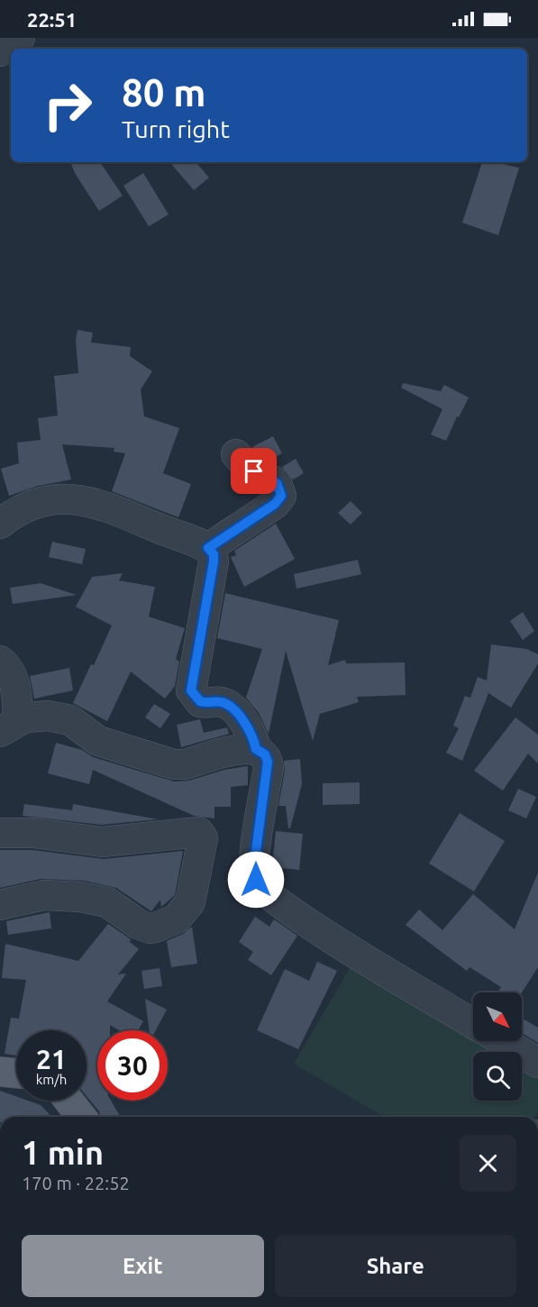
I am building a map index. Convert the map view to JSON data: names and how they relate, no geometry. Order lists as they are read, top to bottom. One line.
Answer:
{"north":"bottom right","page":{"status":"22:51","turn":["80 m","Turn right"],"speed":"21 km/h","limit":"30","heading":["1 min","170 m · 22:52"],"buttons":["Exit","Share"]}}
